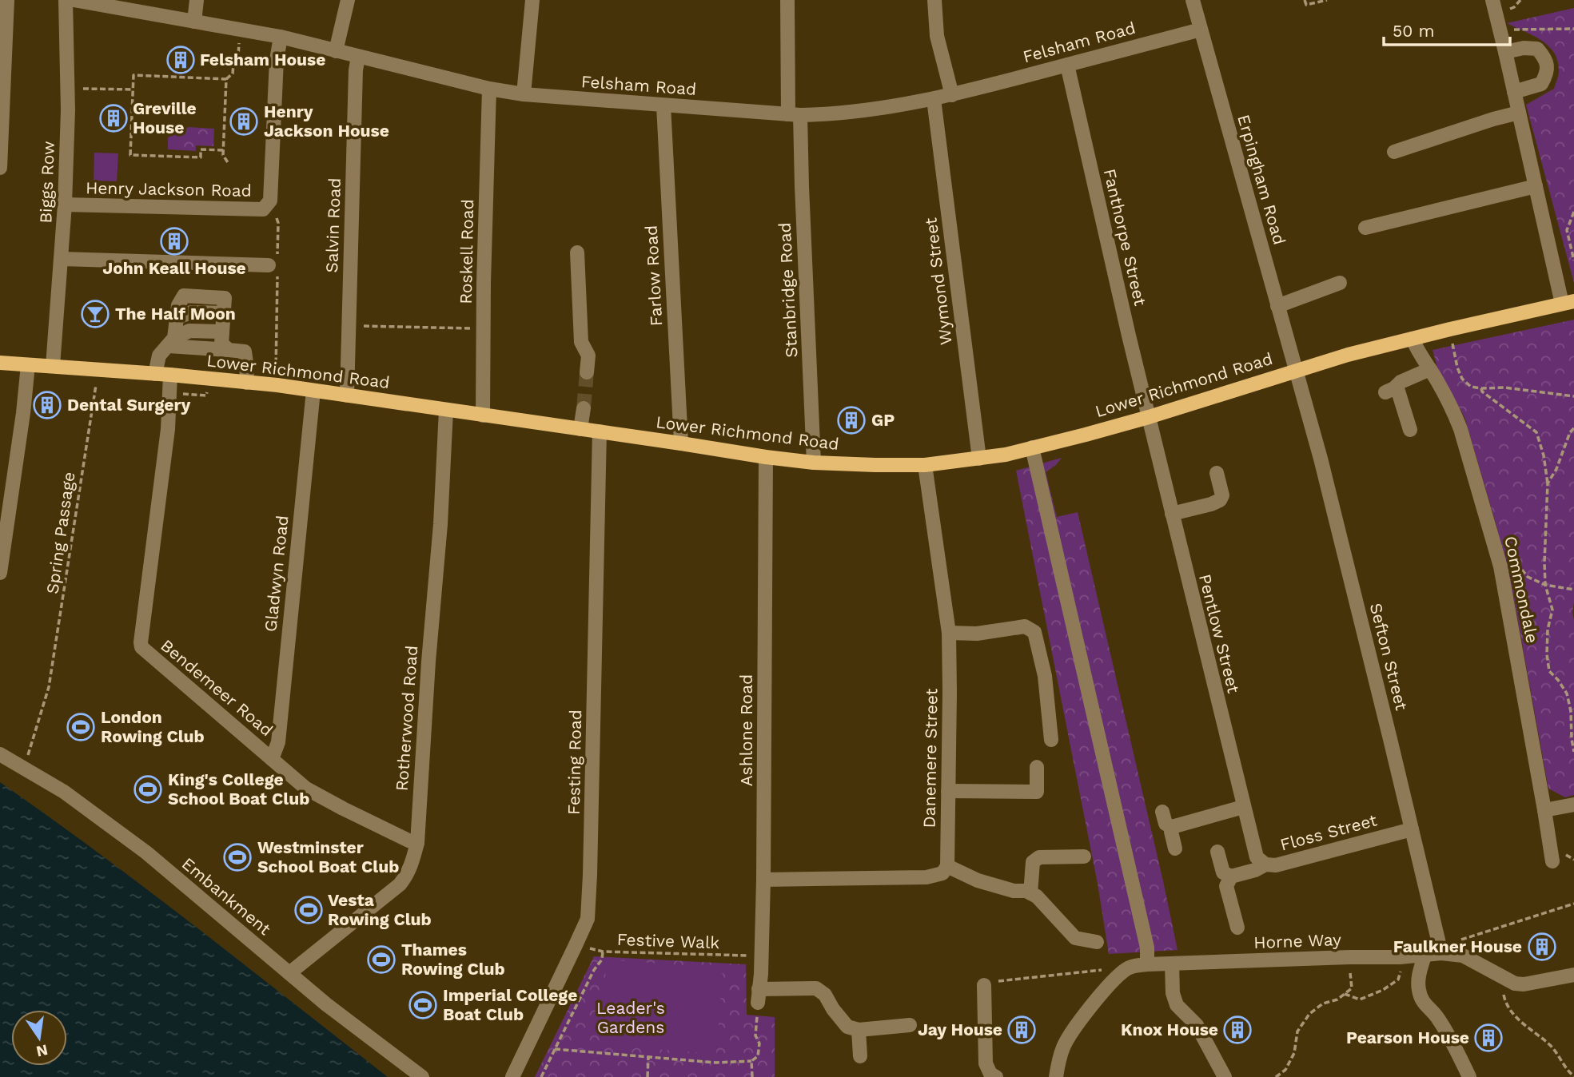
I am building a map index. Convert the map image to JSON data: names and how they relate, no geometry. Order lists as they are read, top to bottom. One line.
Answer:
{"streets":{"main road":["Lower Richmond Road"],"street":["Felsham Road","Erpingham Road","Biggs Row","Henry Jackson Road","Salvin Road","Fanthorpe Street","Roskell Road","Farlow Road","Wymond Street","Stanbridge Road","Gladwyn Road","Commondale","Pentlow Street","Sefton Street","Bendemeer Road","Rotherwood Road","Ashlone Road","Danemere Street","Festing Road","Floss Street","Embankment","Horne Way"],"path":["Spring Passage","Festive Walk"]},"crossings":[["Felsham Road","Erpingham Road"],["Felsham Road","Henry Jackson Road"],["Felsham Road","Salvin Road"],["Felsham Road","Fanthorpe Street"],["Felsham Road","Roskell Road"],["Felsham Road","Farlow Road"],["Felsham Road","Wymond Street"],["Felsham Road","Stanbridge Road"],["Erpingham Road","Lower Richmond Road"],["Erpingham Road","Sefton Street"],["Biggs Row","Henry Jackson Road"],["Biggs Row","Lower Richmond Road"],["Salvin Road","Lower Richmond Road"],["Fanthorpe Street","Lower Richmond Road"],["Fanthorpe Street","Pentlow Street"],["Roskell Road","Lower Richmond Road"],["Farlow Road","Lower Richmond Road"],["Wymond Street","Lower Richmond Road"],["Stanbridge Road","Lower Richmond Road"],["Lower Richmond Road","Spring Passage"],["Lower Richmond Road","Gladwyn Road"],["Lower Richmond Road","Commondale"],["Lower Richmond Road","Pentlow Street"],["Lower Richmond Road","Sefton Street"],["Lower Richmond Road","Bendemeer Road"],["Lower Richmond Road","Rotherwood Road"],["Lower Richmond Road","Ashlone Road"],["Lower Richmond Road","Danemere Street"],["Lower Richmond Road","Festing Road"],["Spring Passage","Embankment"],["Gladwyn Road","Bendemeer Road"],["Pentlow Street","Floss Street"],["Sefton Street","Floss Street"],["Sefton Street","Horne Way"],["Bendemeer Road","Rotherwood Road"],["Rotherwood Road","Embankment"],["Ashlone Road","Festive Walk"],["Festing Road","Festive Walk"]],"parks":["Leader's Gardens"],"places":{"building":["Felsham House","Greville House","Henry Jackson House","John Keall House","Dental Surgery","GP","Faulkner House","Jay House","Knox House","Pearson House"],"bar":["The Half Moon"],"sports":["London Rowing Club","King's College School Boat Club","Westminster School Boat Club","Vesta Rowing Club","Thames Rowing Club","Imperial College Boat Club"]},"scale_bar":"50 m","north":"bottom"}
